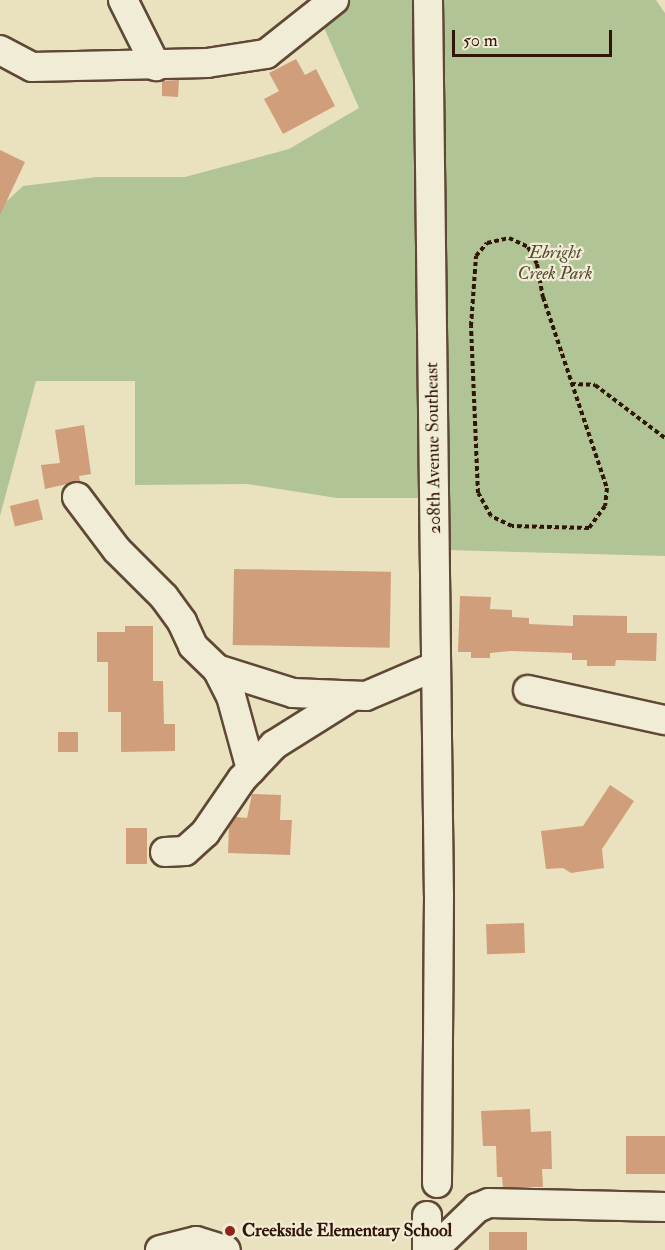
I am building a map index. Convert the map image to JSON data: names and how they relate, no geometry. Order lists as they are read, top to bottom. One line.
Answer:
{"streets":{"street":["208th Avenue Southeast"]},"parks":["Ebright Creek Park"],"places":["Creekside Elementary School"],"scale_bar":"50 m"}
